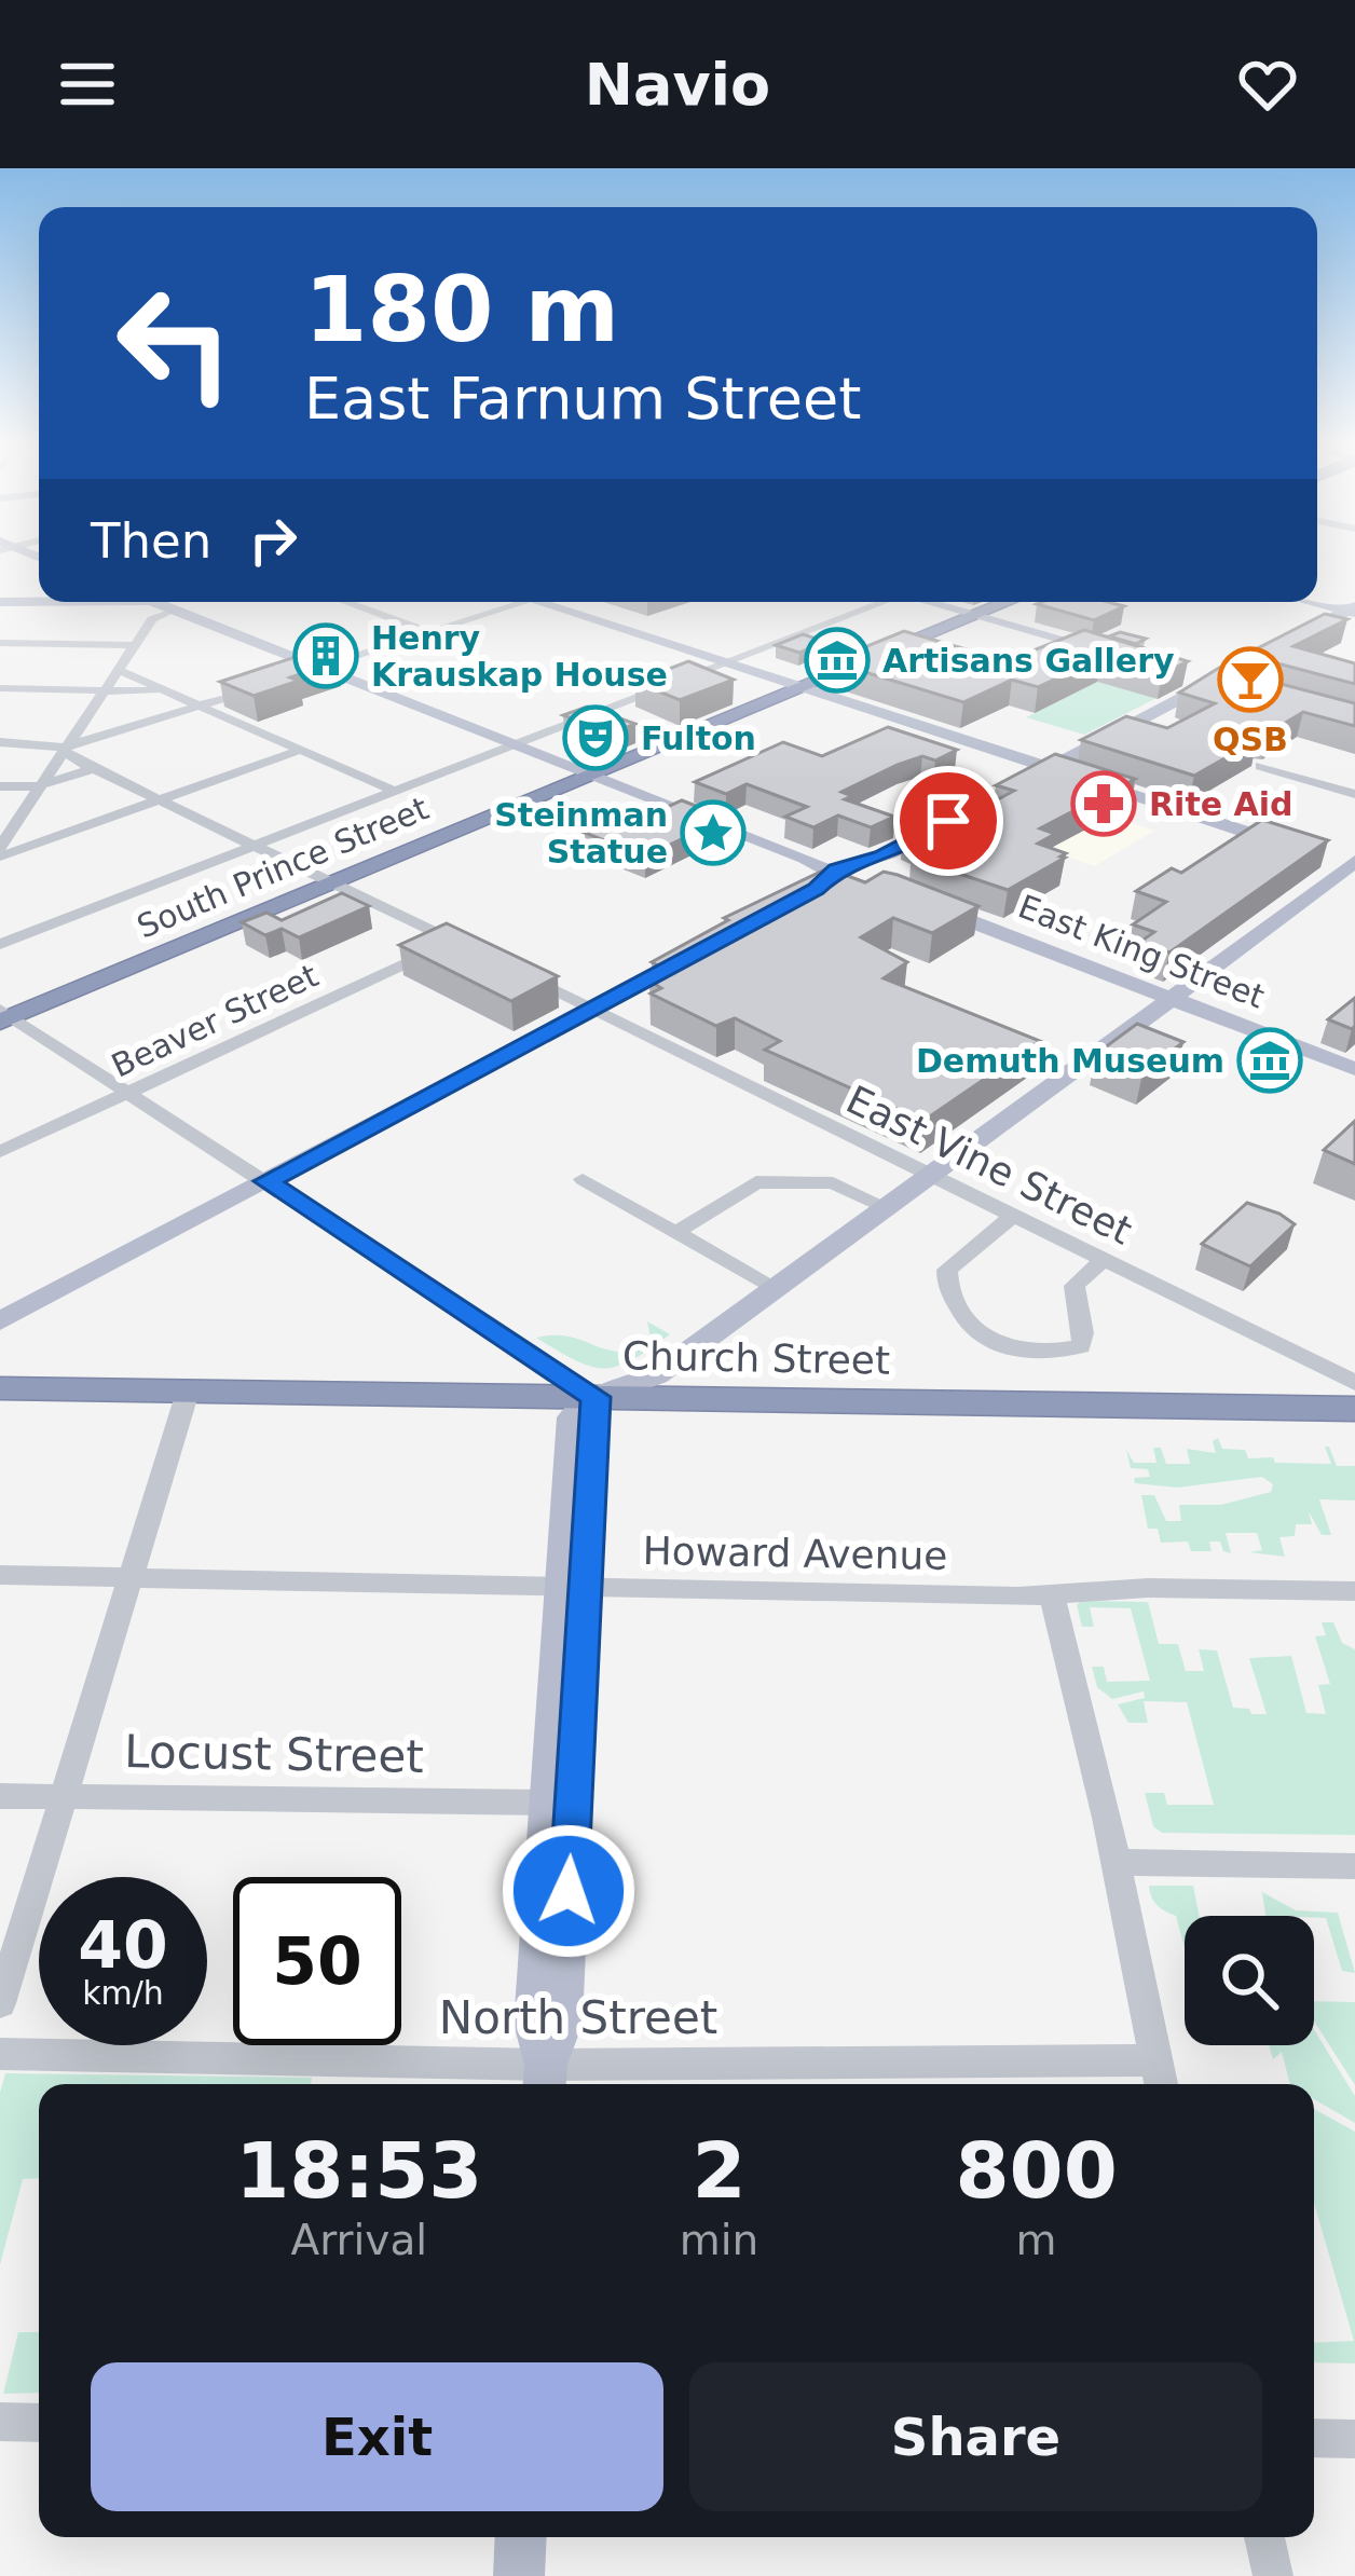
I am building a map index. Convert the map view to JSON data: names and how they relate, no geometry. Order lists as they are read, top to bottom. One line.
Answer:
{"streets":{"highway":["South Prince Street","Church Street"],"main road":["East King Street"],"street":["Beaver Street","East Vine Street","Howard Avenue","Locust Street","North Street"]},"places":{"building":["Henry Krauskap House"],"museum":["Artisans Gallery","Demuth Museum"],"bar":["QSB"],"theatre":["Fulton"],"pharmacy":["Rite Aid"],"place":["Steinman Statue"]},"page":{"header":"Navio","turn":["180 m","East Farnum Street"],"then":"Then","speed":"40 km/h","limit":"50","eta":["18:53","Arrival","2","min","800","m"],"buttons":["Exit","Share"]}}
